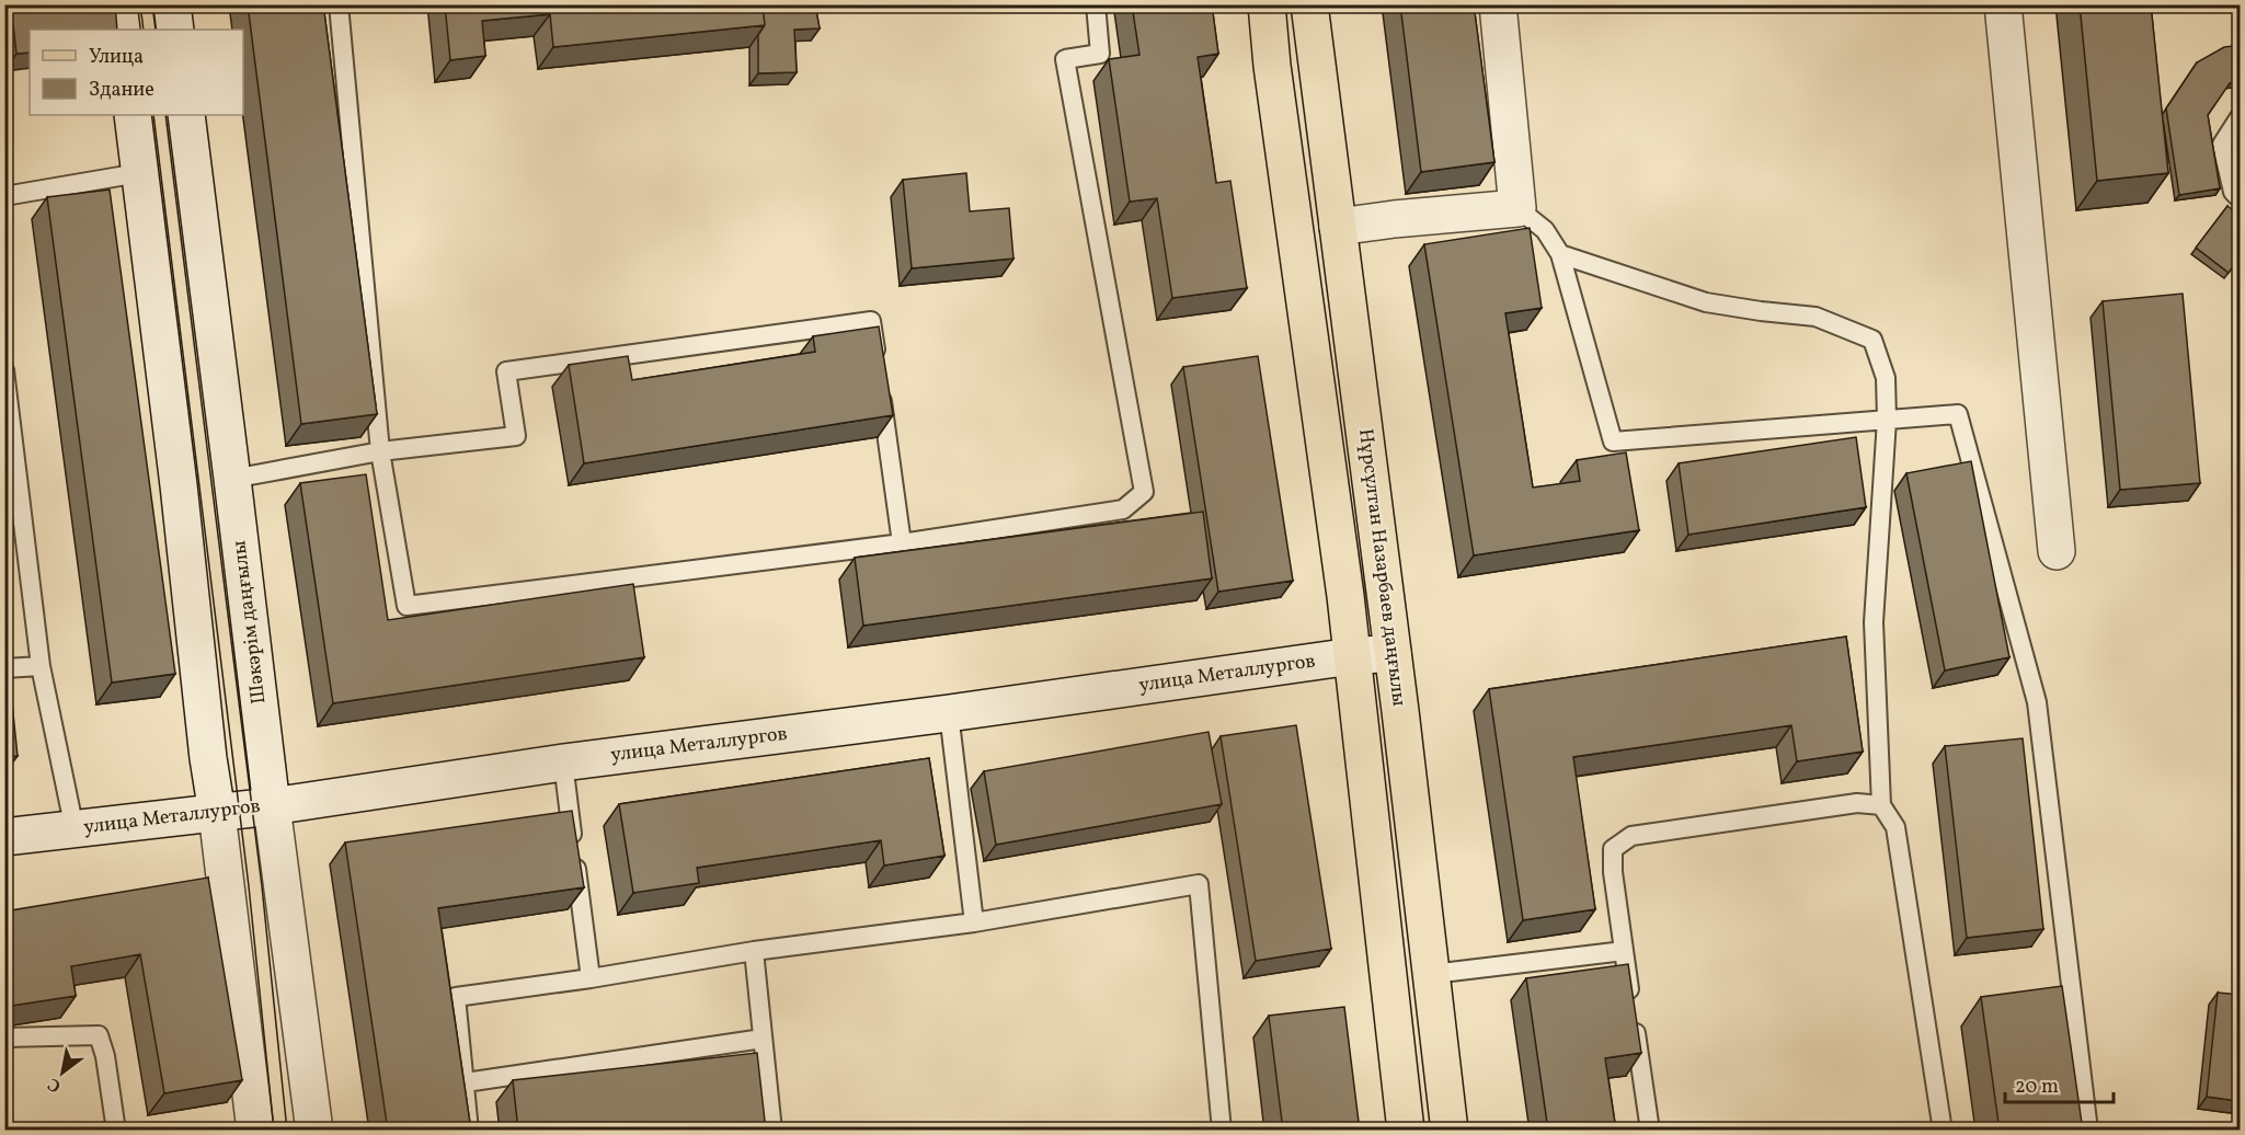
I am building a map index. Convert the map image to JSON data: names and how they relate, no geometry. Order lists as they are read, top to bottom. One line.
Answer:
{"streets":{"main road":["Нұрсұлтан Назарбаев даңғылы"],"street":["Шәкәрім даңғылы","улица Металлургов"]},"crossings":[["Нұрсұлтан Назарбаев даңғылы","улица Металлургов"],["Шәкәрім даңғылы","улица Металлургов"]],"legend":["Улица","Здание"],"scale_bar":"20 m","north":"bottom left"}
